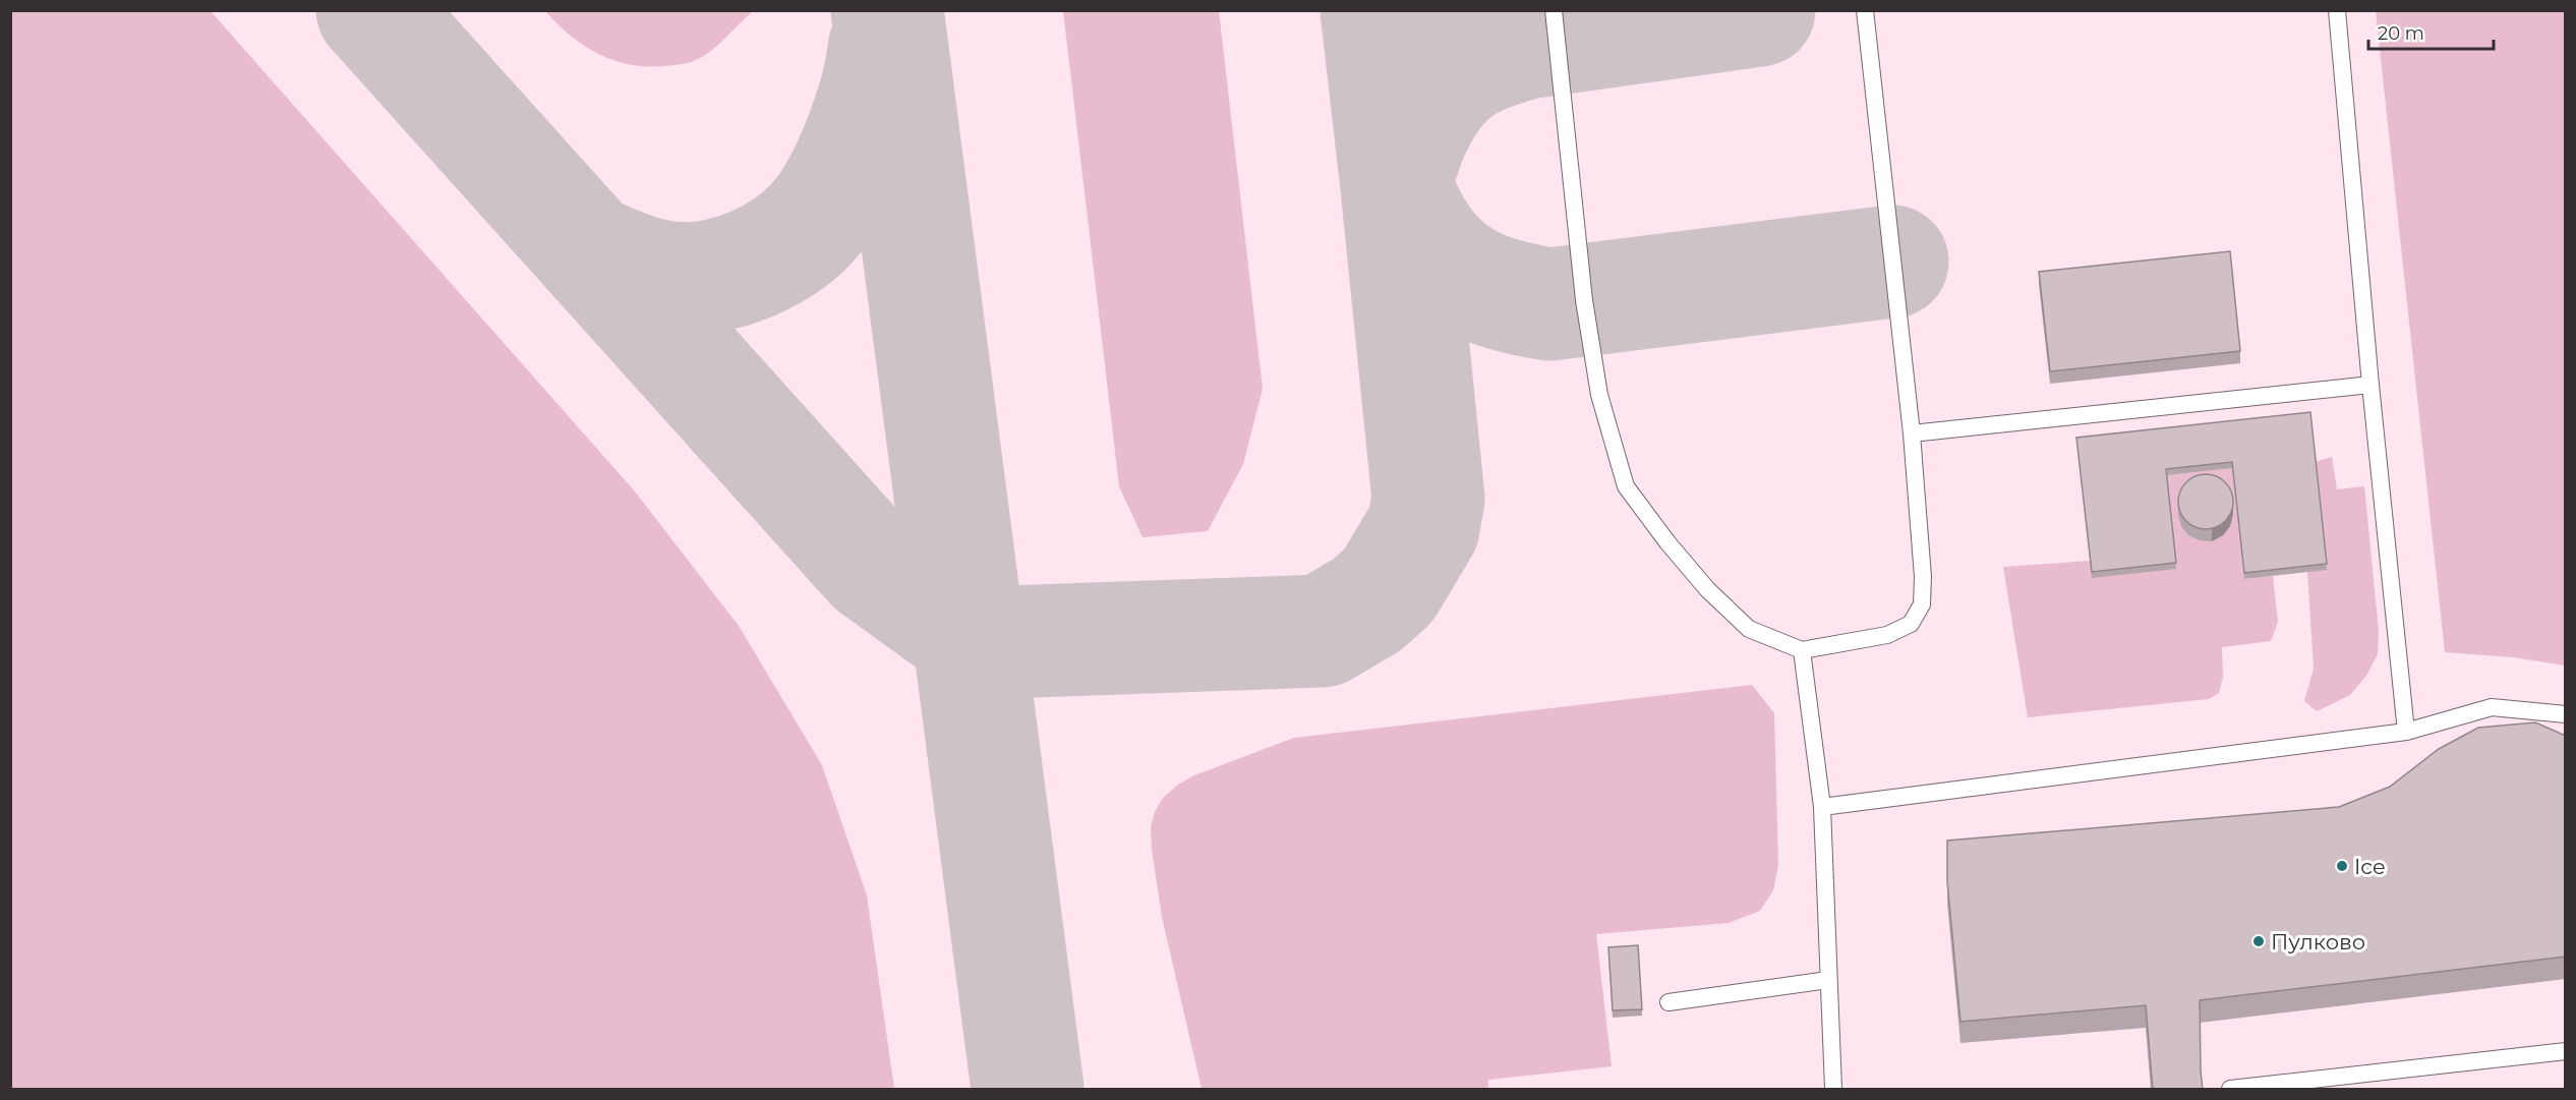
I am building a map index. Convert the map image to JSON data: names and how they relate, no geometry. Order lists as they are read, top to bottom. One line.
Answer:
{"places":["Ice","Пулково"],"scale_bar":"20 m"}
